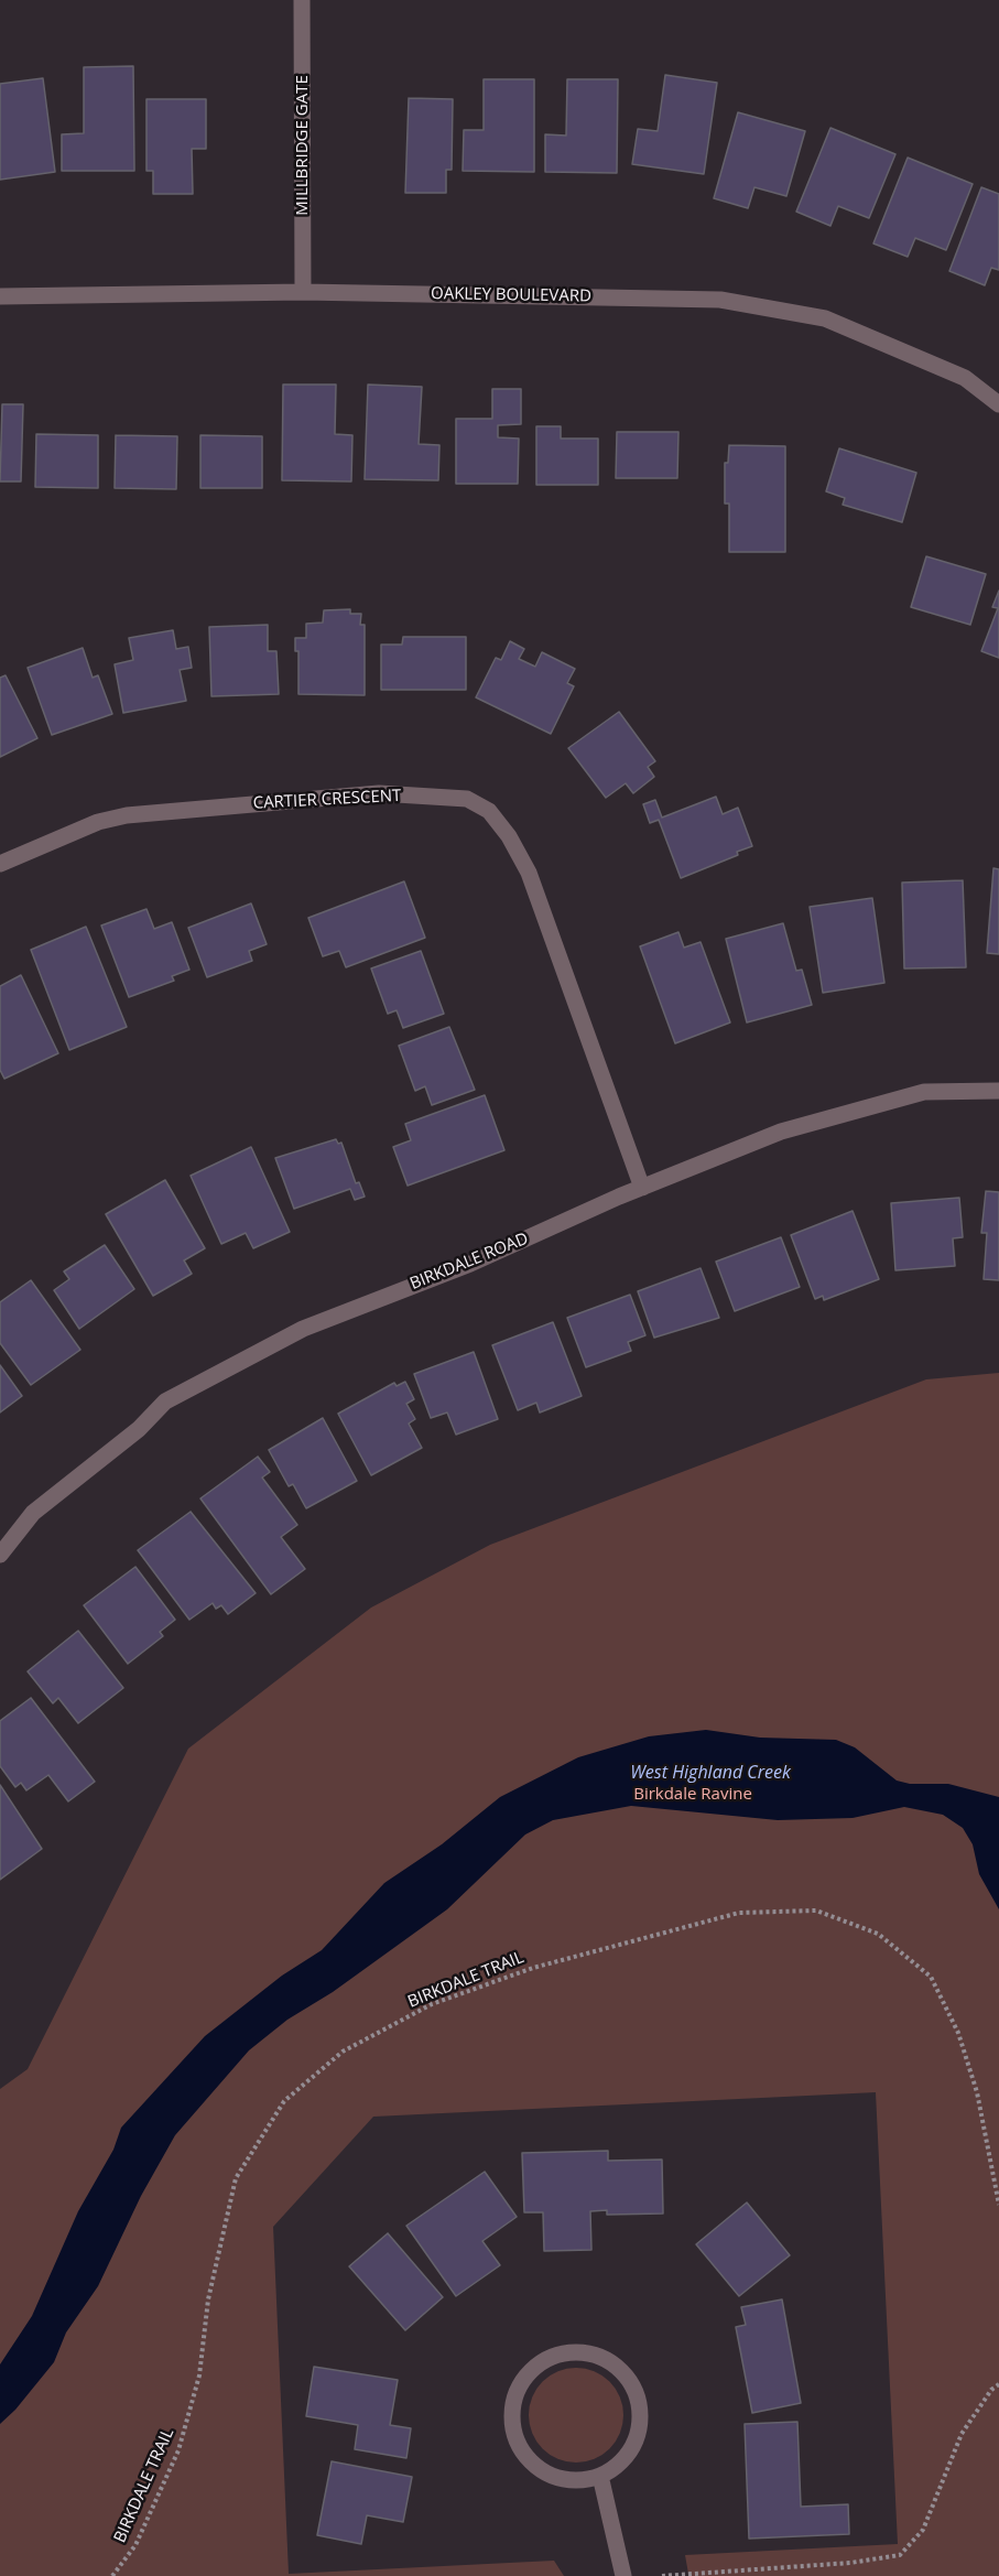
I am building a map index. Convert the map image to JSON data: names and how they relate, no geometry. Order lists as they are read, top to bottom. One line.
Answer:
{"streets":{"street":["MILLBRIDGE GATE","OAKLEY BOULEVARD","CARTIER CRESCENT","BIRKDALE ROAD"],"path":["BIRKDALE TRAIL"]},"crossings":[["MILLBRIDGE GATE","OAKLEY BOULEVARD"],["CARTIER CRESCENT","BIRKDALE ROAD"]],"water":["West Highland Creek"],"parks":["Birkdale Ravine"]}
